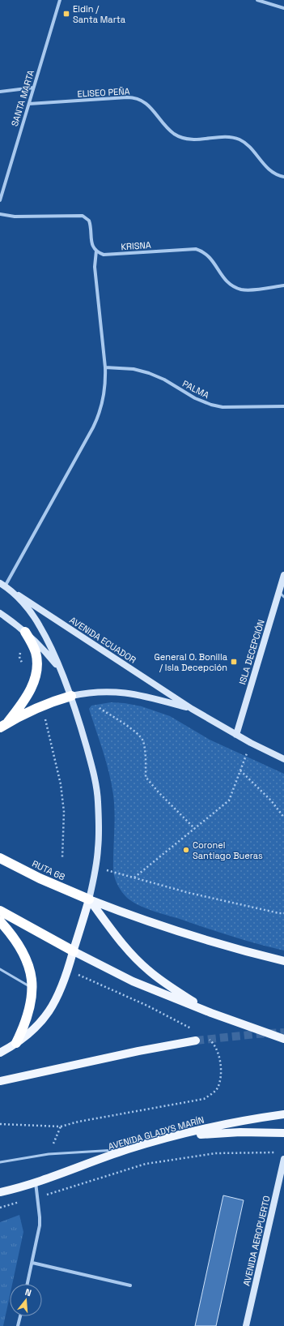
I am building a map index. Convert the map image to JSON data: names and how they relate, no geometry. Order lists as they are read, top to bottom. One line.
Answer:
{"streets":{"highway":["RUTA 68"],"main road":["AVENIDA ECUADOR","ISLA DECEPCIÓN","AVENIDA GLADYS MARÍN","AVENIDA AEROPUERTO"],"street":["ELISEO PEÑA","SANTA MARTA","KRISNA","PALMA"]},"crossings":[["ELISEO PEÑA","SANTA MARTA"],["AVENIDA ECUADOR","ISLA DECEPCIÓN"]],"places":{"transit":["Eldin / Santa Marta","General O. Bonilla / Isla Decepción"],"other":["Coronel Santiago Bueras"]},"north":"top"}
